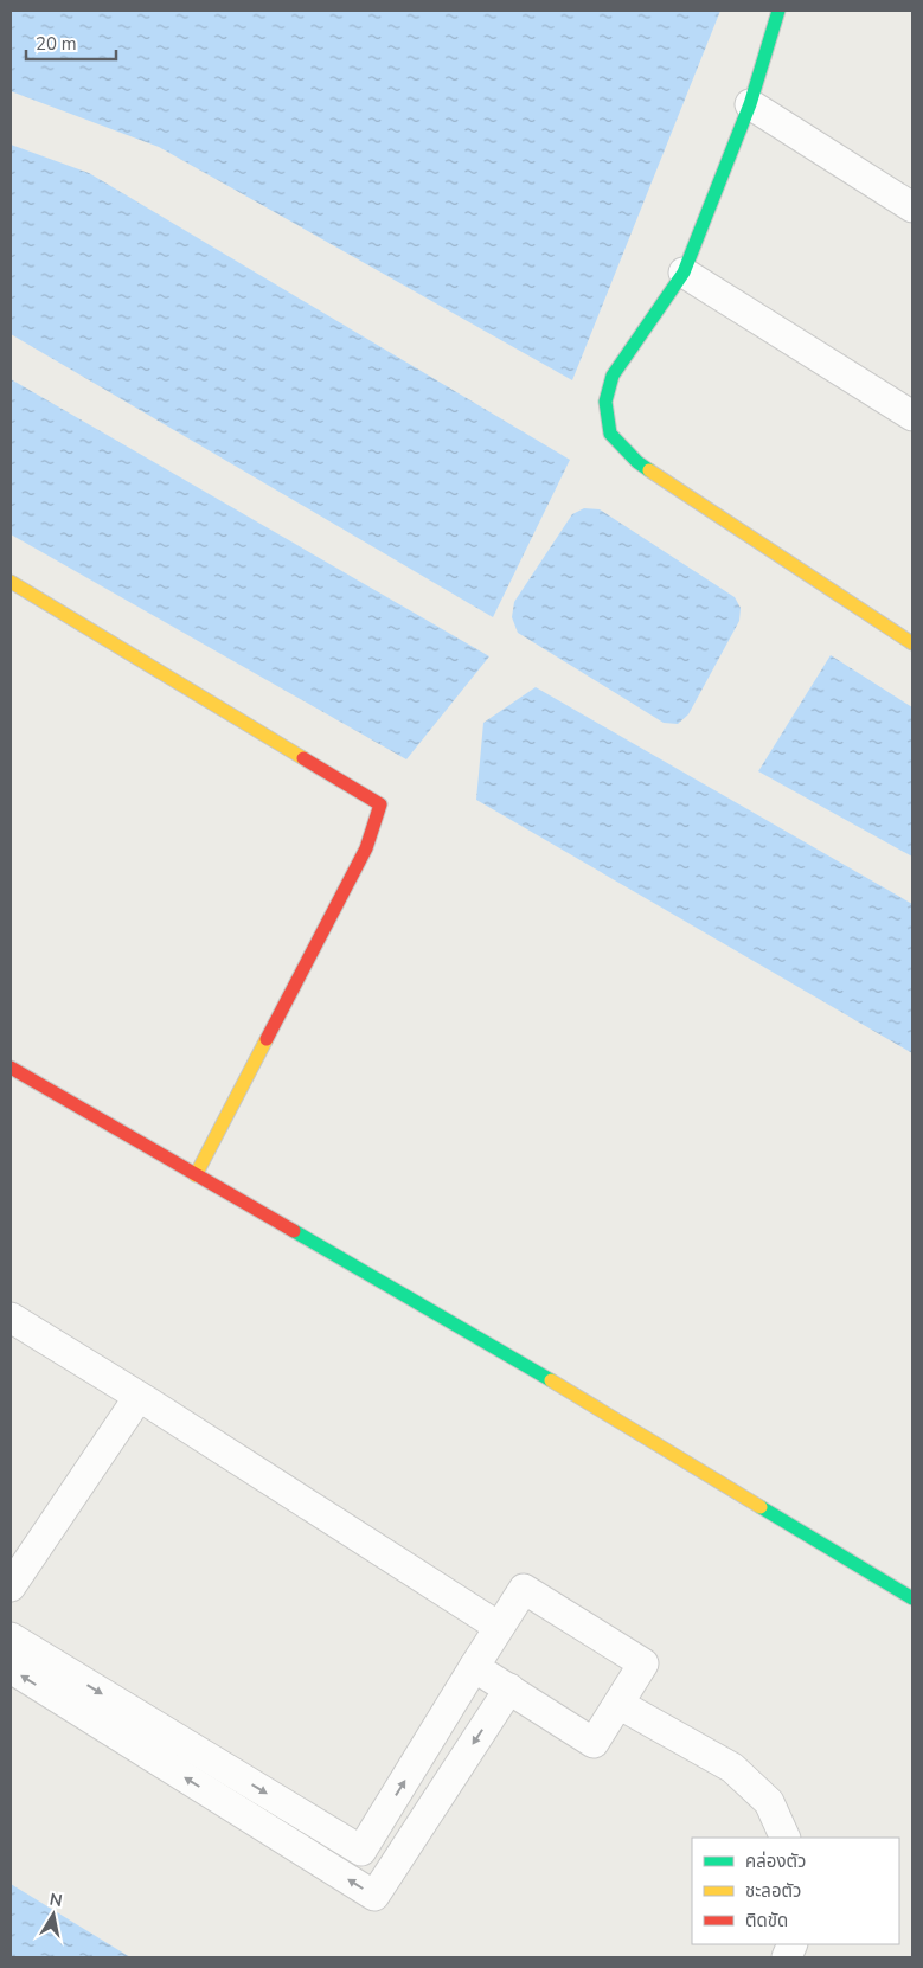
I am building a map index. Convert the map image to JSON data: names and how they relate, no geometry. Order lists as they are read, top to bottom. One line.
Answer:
{"legend":["คล่องตัว","ชะลอตัว","ติดขัด"],"scale_bar":"20 m","north":"top"}
